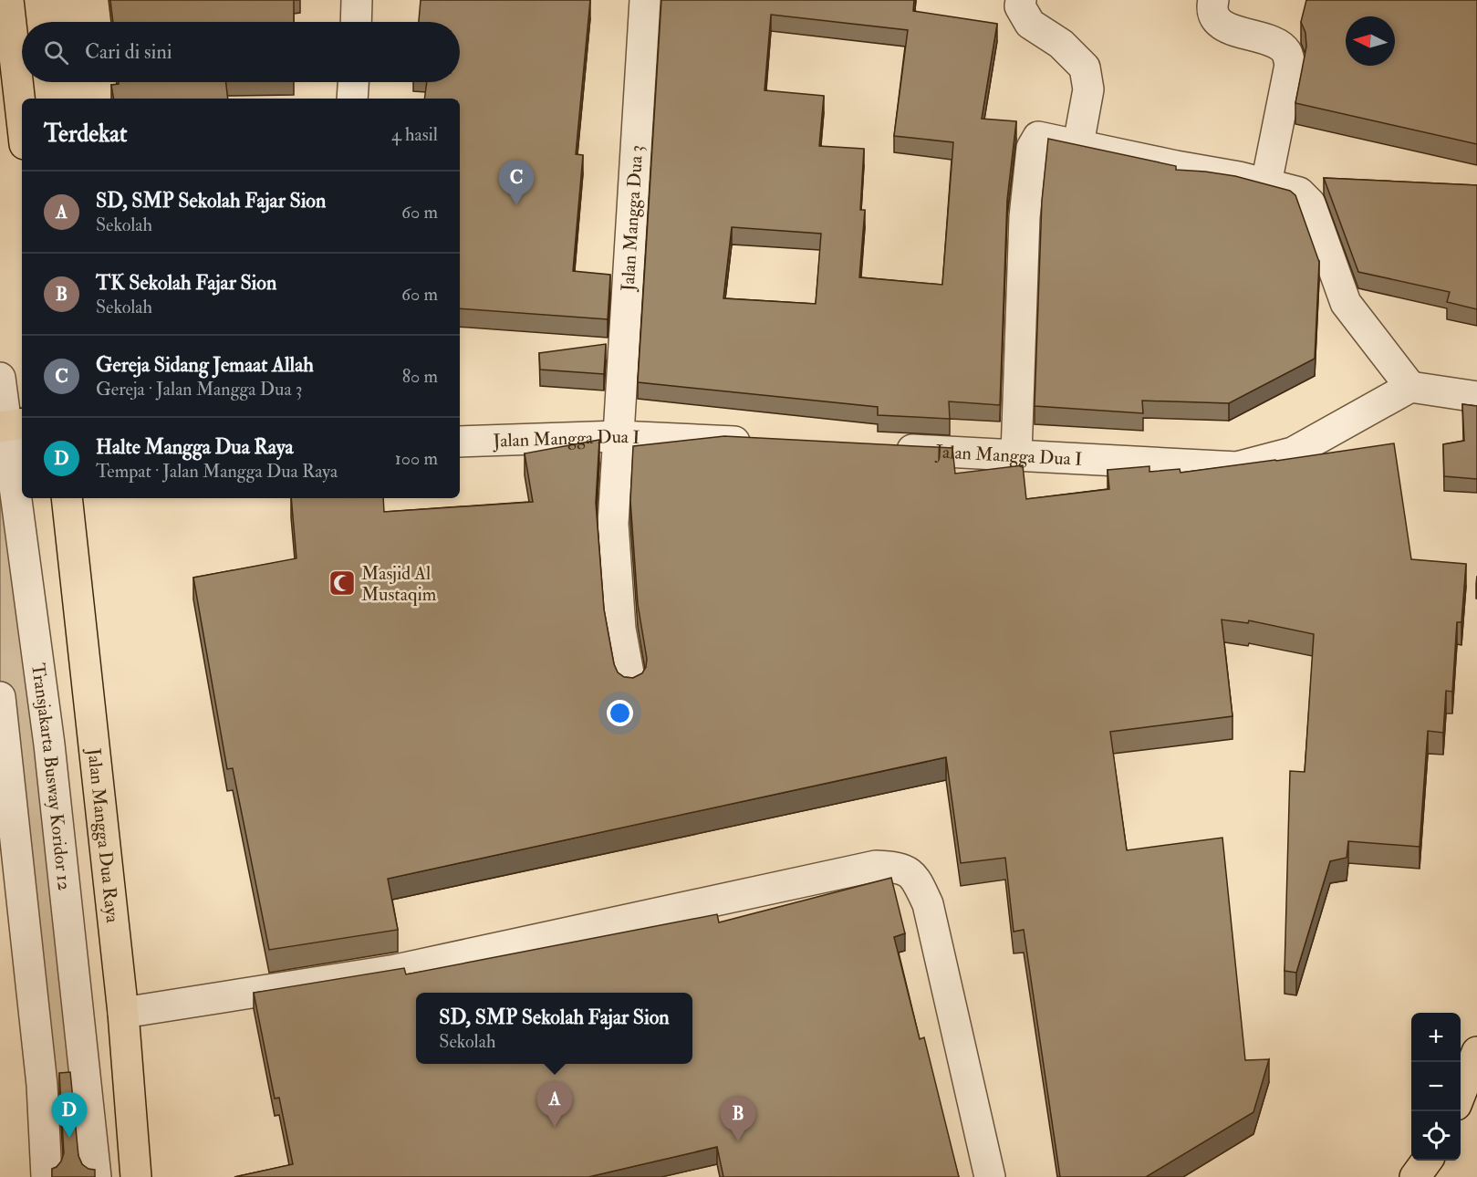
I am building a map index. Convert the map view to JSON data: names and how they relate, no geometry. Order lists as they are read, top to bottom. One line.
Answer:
{"streets":{"main road":["Jalan Mangga Dua Raya"],"street":["Jalan Mangga Dua 3","Jalan Mangga Dua I","Transjakarta Busway Koridor 12"]},"crossings":[["Jalan Mangga Dua 3","Jalan Mangga Dua I"]],"places":{"mosque":["Masjid Al Mustaqim"]},"north":"left","page":{"search":"Cari di sini","heading":["Terdekat","4 hasil"],"pins":["C","A","D","B"],"list":[{"mark":"A","name":"SD, SMP Sekolah Fajar Sion","note":"Sekolah","value":"60 m"},{"mark":"B","name":"TK Sekolah Fajar Sion","note":"Sekolah","value":"60 m"},{"mark":"C","name":"Gereja Sidang Jemaat Allah","note":"Gereja · Jalan Mangga Dua 3","value":"80 m"},{"mark":"D","name":"Halte Mangga Dua Raya","note":"Tempat · Jalan Mangga Dua Raya","value":"100 m"}],"popup":["SD, SMP Sekolah Fajar Sion","Sekolah"],"map_buttons":["+","−"]}}
